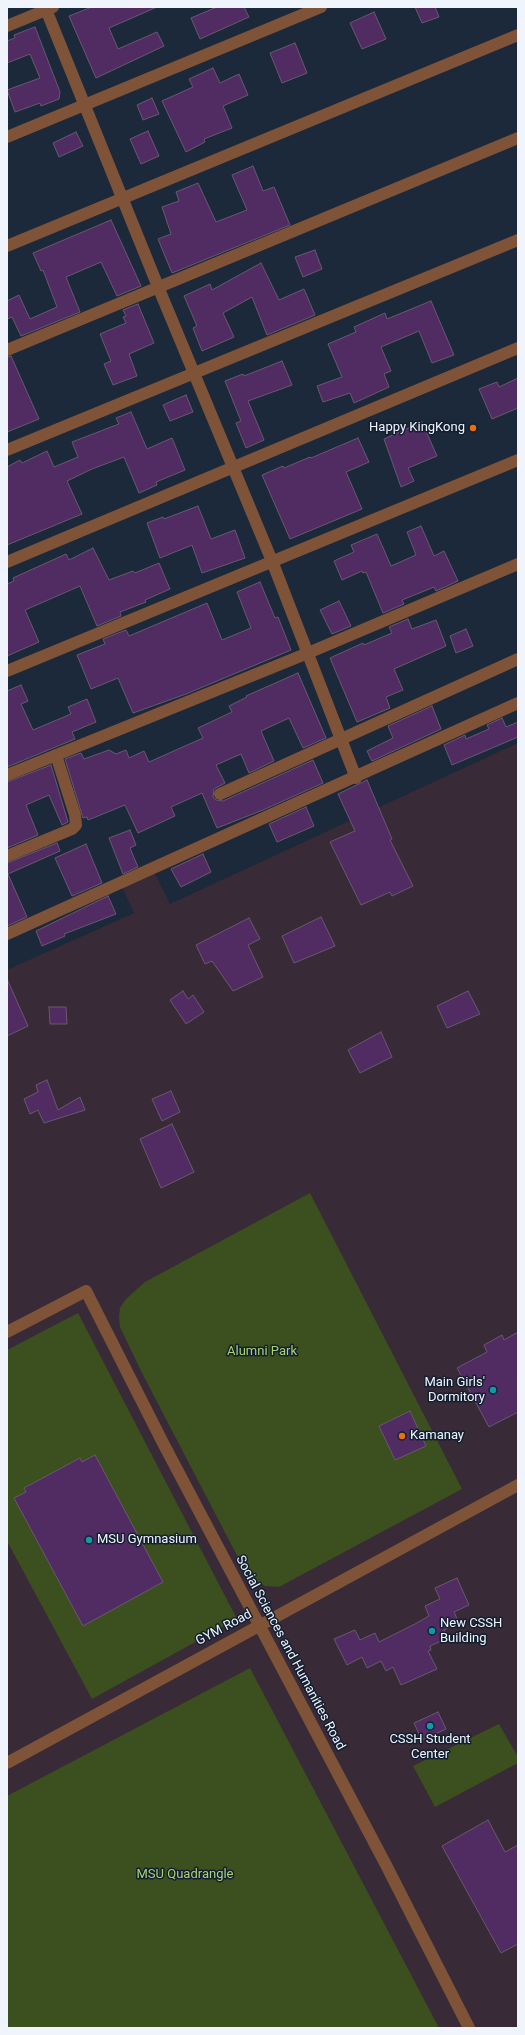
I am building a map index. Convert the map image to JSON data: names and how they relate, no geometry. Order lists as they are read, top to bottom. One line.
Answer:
{"streets":{"street":["GYM Road","Social Sciences and Humanities Road"]},"crossings":[["GYM Road","Social Sciences and Humanities Road"]],"parks":["Alumni Park","MSU Quadrangle"],"places":["Happy KingKong","Main Girls' Dormitory","Kamanay","MSU Gymnasium","New CSSH Building","CSSH Student Center"]}
